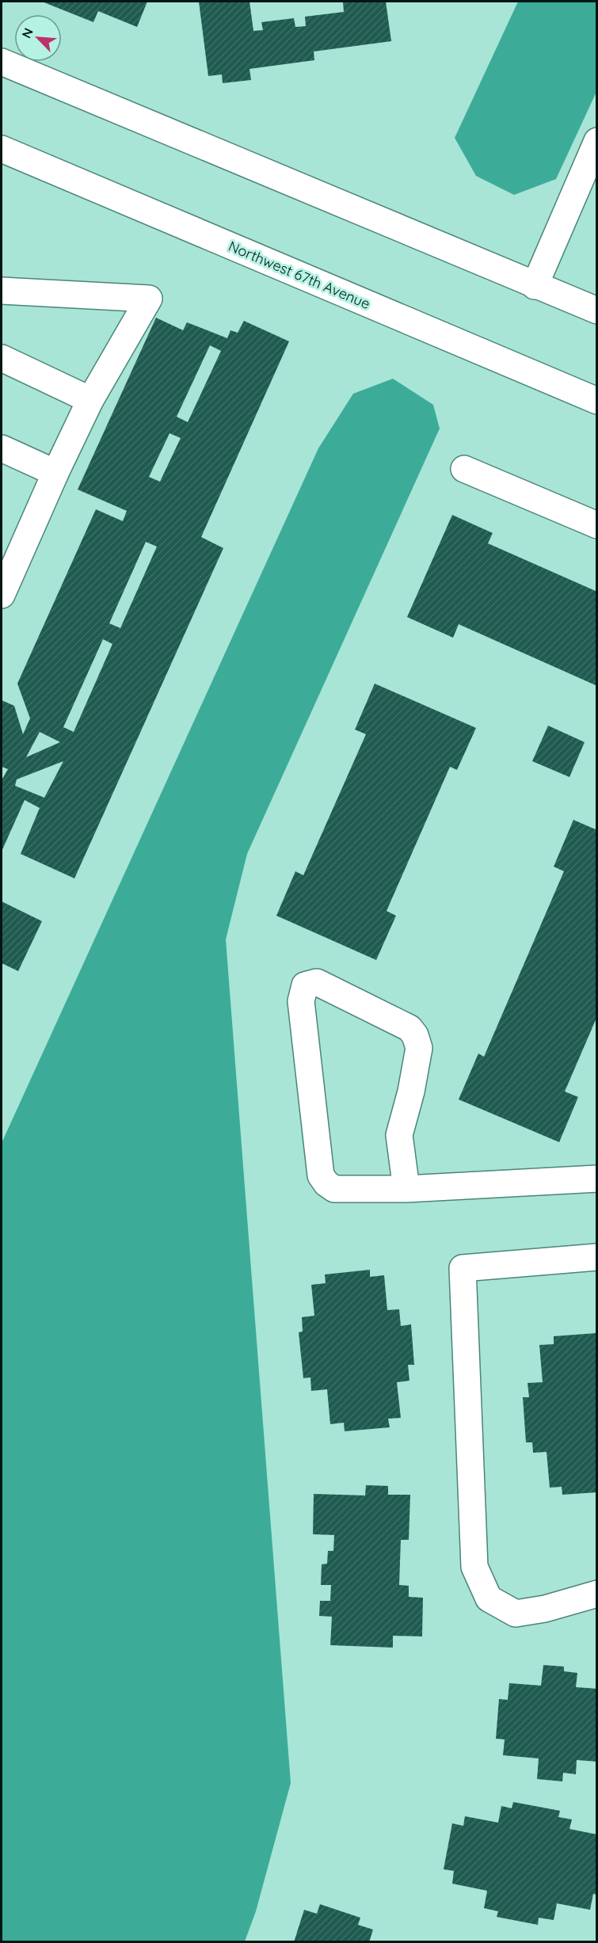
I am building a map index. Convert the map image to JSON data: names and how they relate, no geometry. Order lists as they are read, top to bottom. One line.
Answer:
{"streets":{"main road":["Northwest 67th Avenue"]},"north":"top left"}
